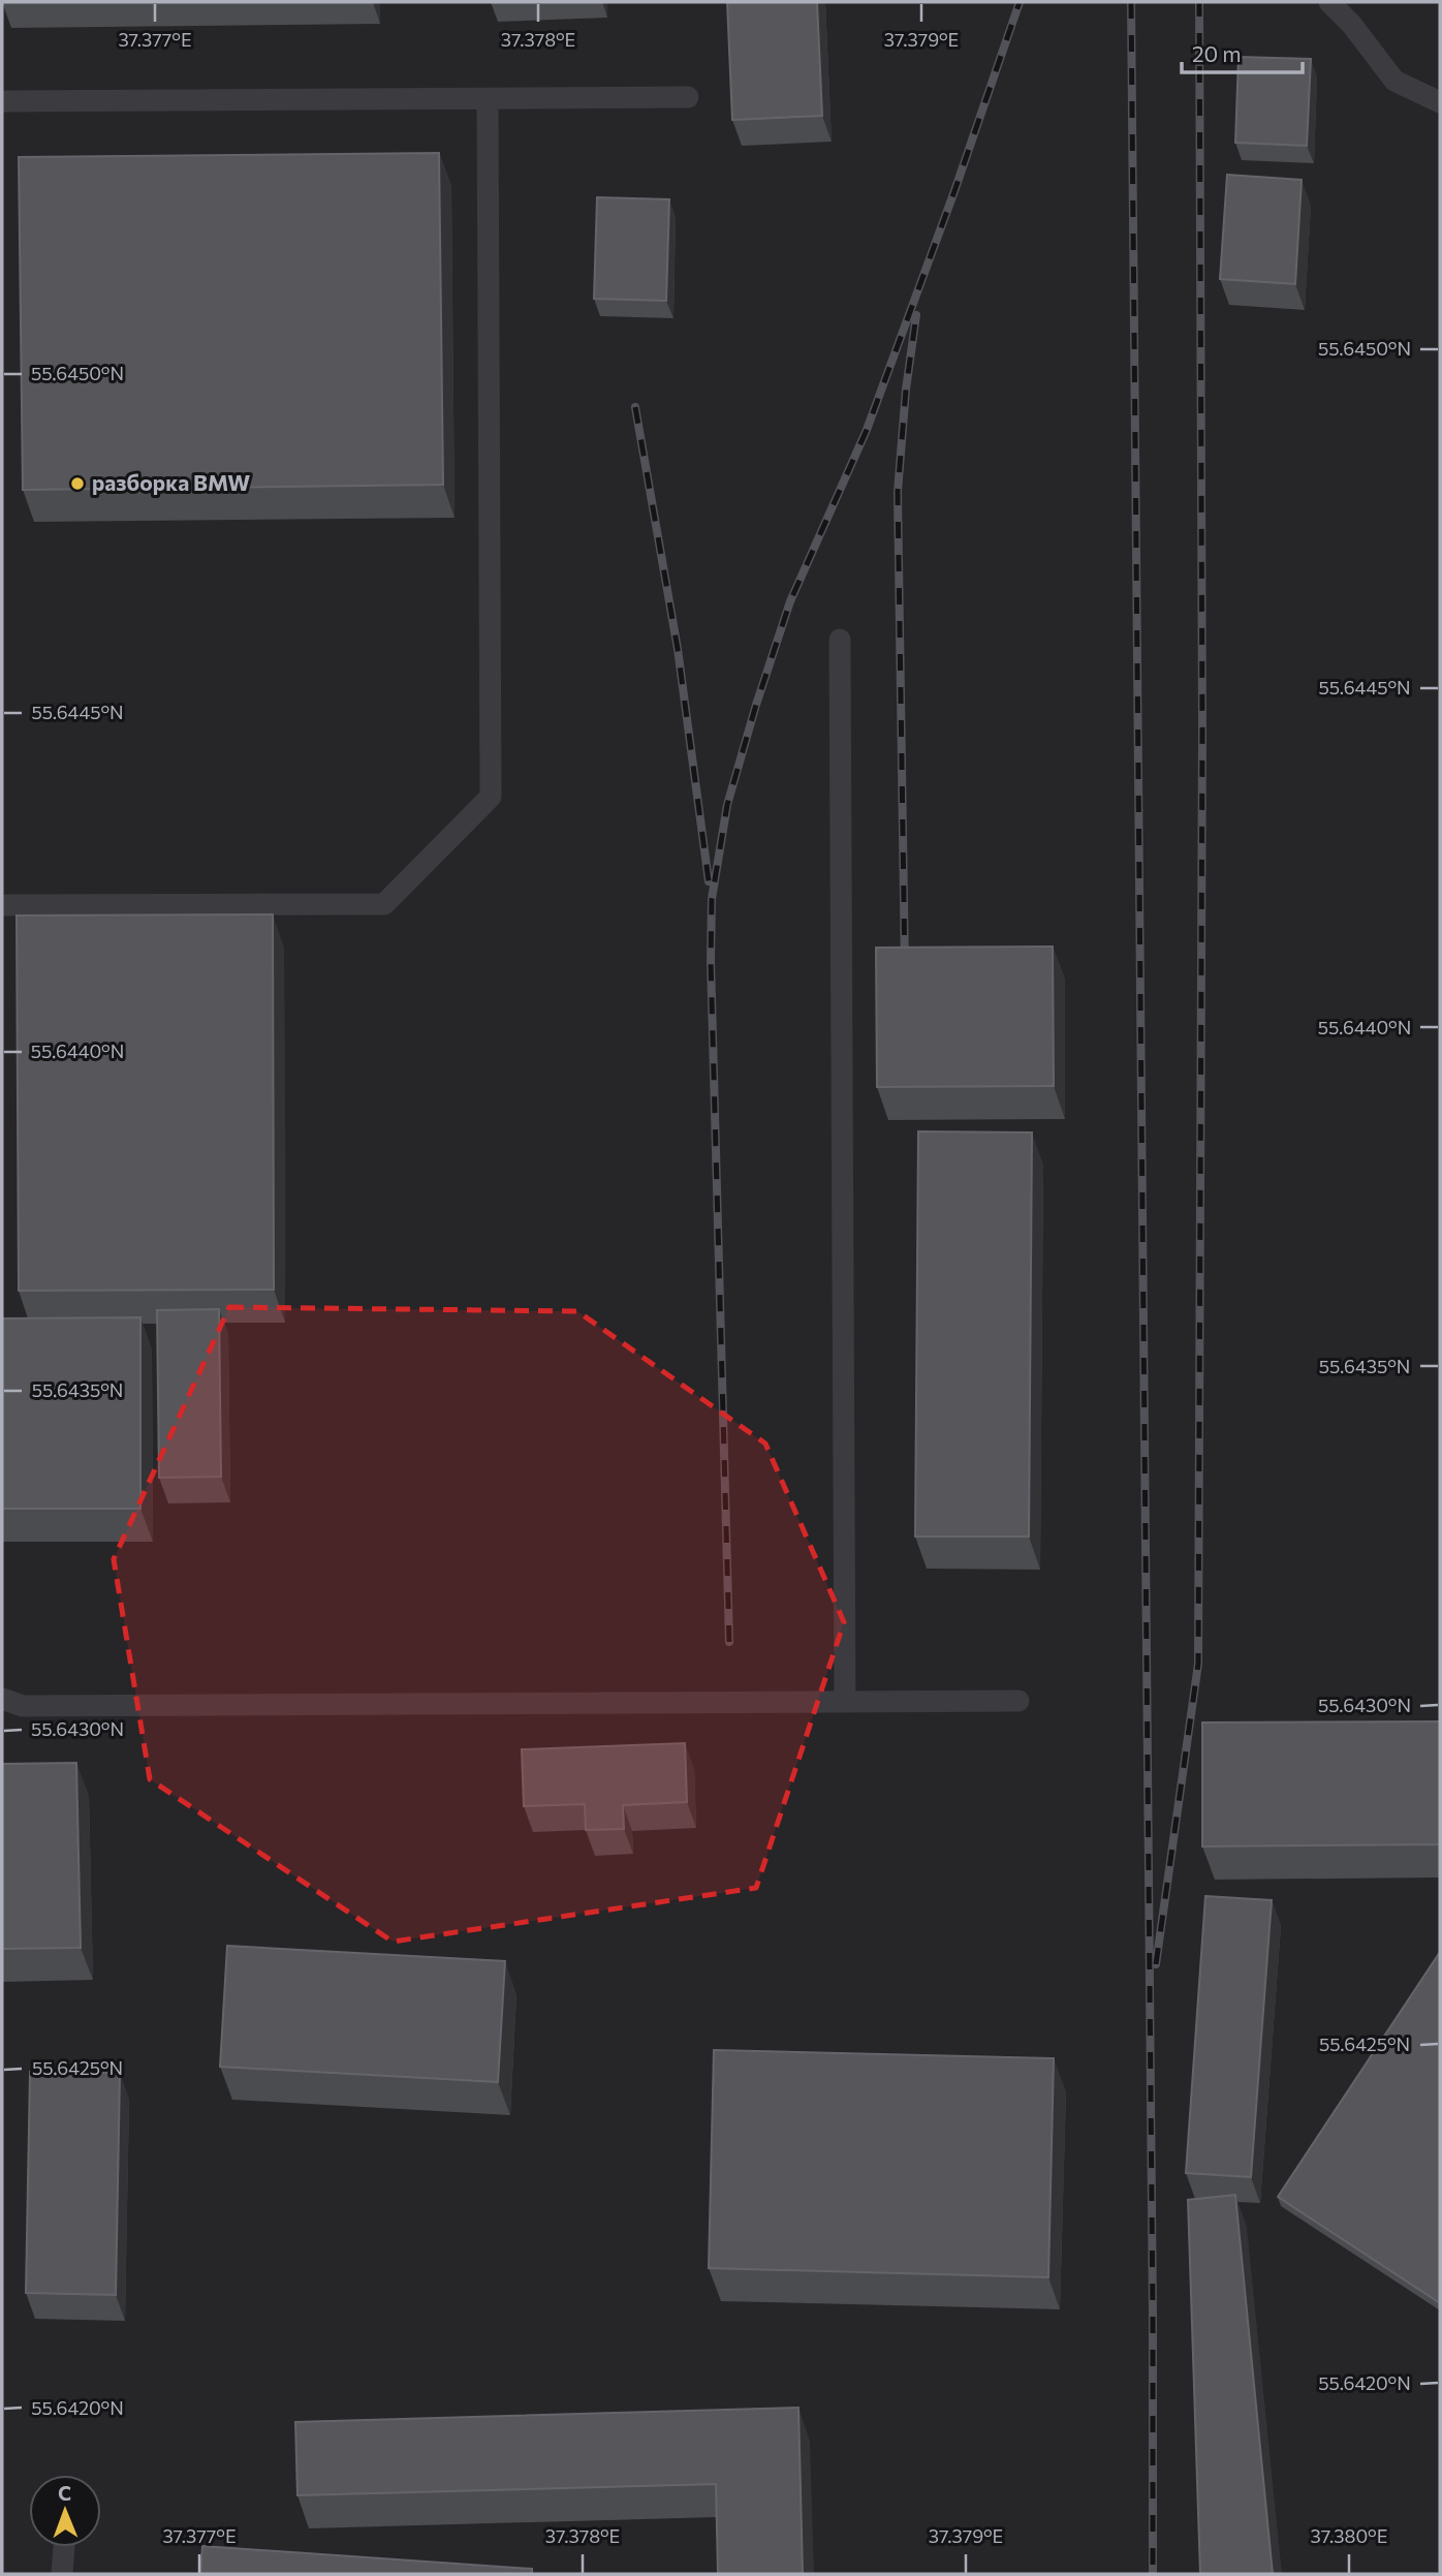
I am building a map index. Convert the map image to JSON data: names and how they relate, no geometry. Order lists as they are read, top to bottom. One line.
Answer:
{"places":["разборка BMW"],"scale_bar":"20 m","north":"top","coordinates":["37.377°E","37.378°E","37.379°E","55.6450°N","55.6445°N","55.6440°N","55.6435°N","55.6430°N","55.6425°N","55.6420°N","37.380°E"]}
